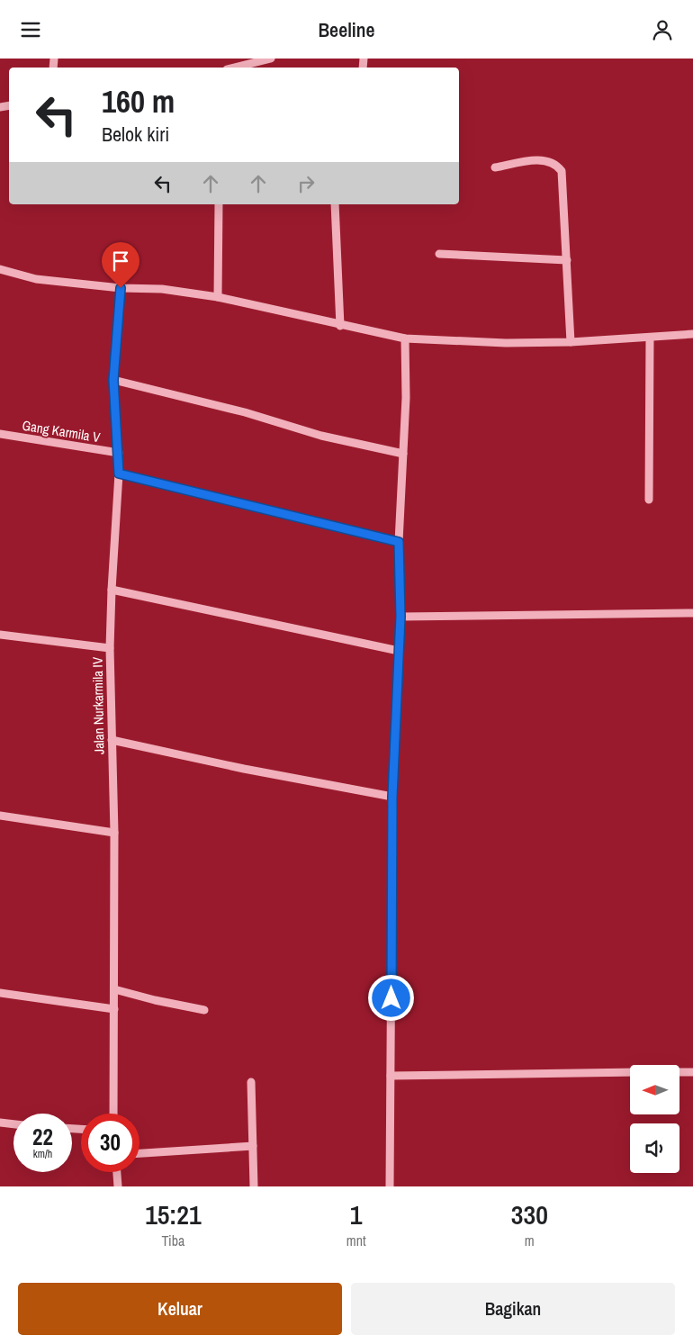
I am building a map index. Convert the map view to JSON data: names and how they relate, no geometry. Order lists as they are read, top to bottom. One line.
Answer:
{"streets":{"street":["Gang Karmila V","Jalan Nurkarmila IV"]},"crossings":[["Gang Karmila V","Jalan Nurkarmila IV"]],"north":"left","page":{"header":"Beeline","turn":["160 m","Belok kiri"],"speed":"22 km/h","limit":"30","eta":["15:21","Tiba","1","mnt","330","m"],"buttons":["Keluar","Bagikan"]}}
